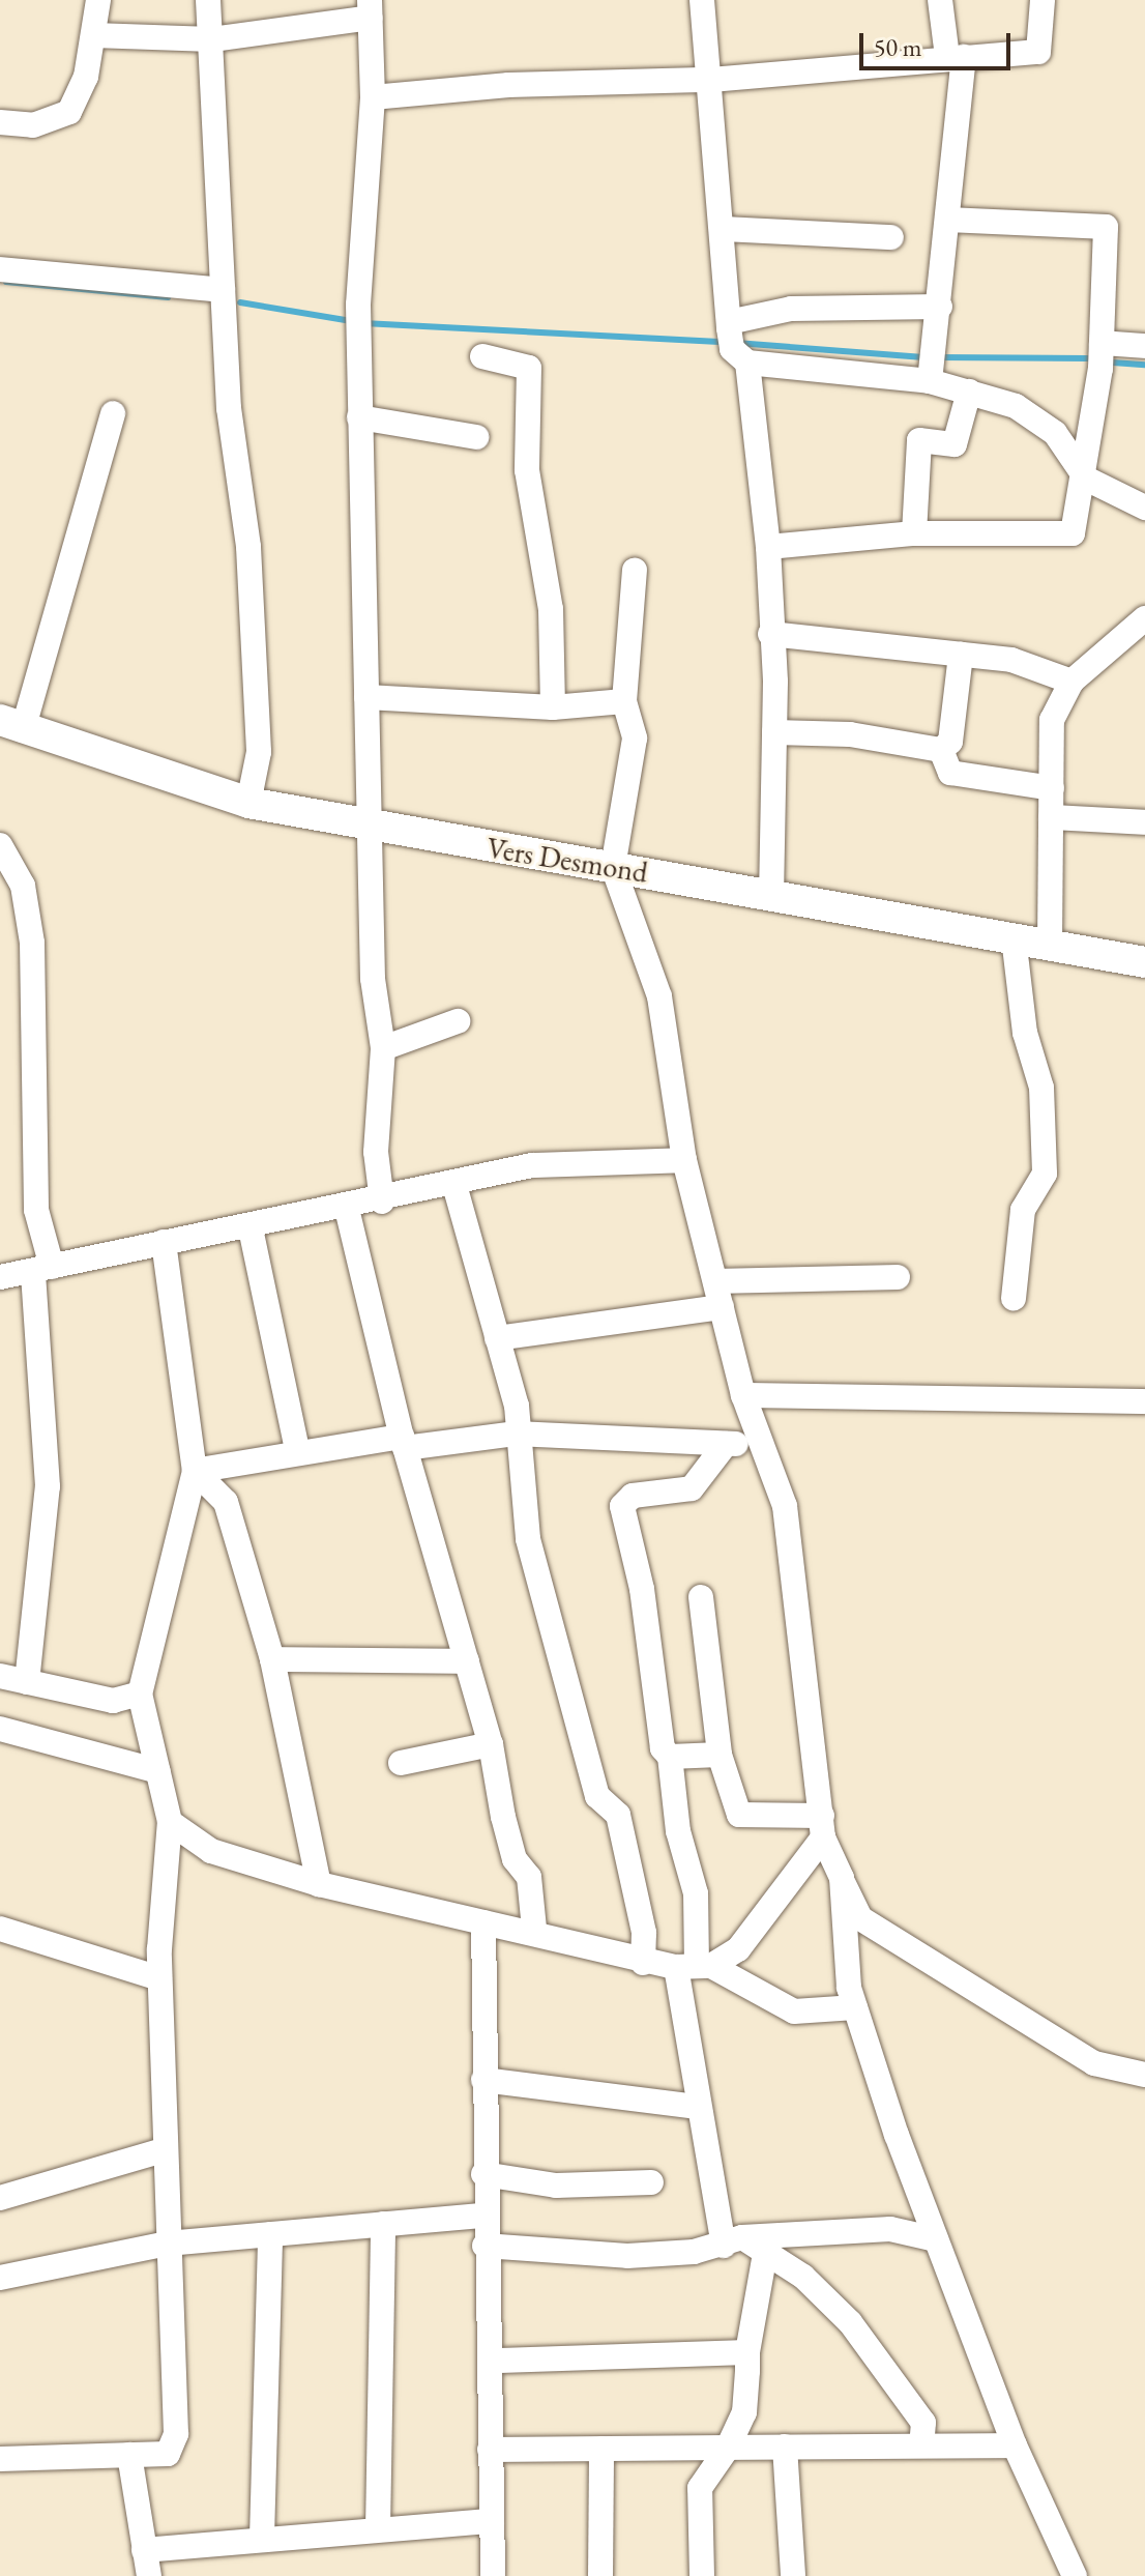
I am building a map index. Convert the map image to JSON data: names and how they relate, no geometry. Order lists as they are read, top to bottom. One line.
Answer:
{"streets":{"main road":["Vers Desmond"]},"scale_bar":"50 m"}
